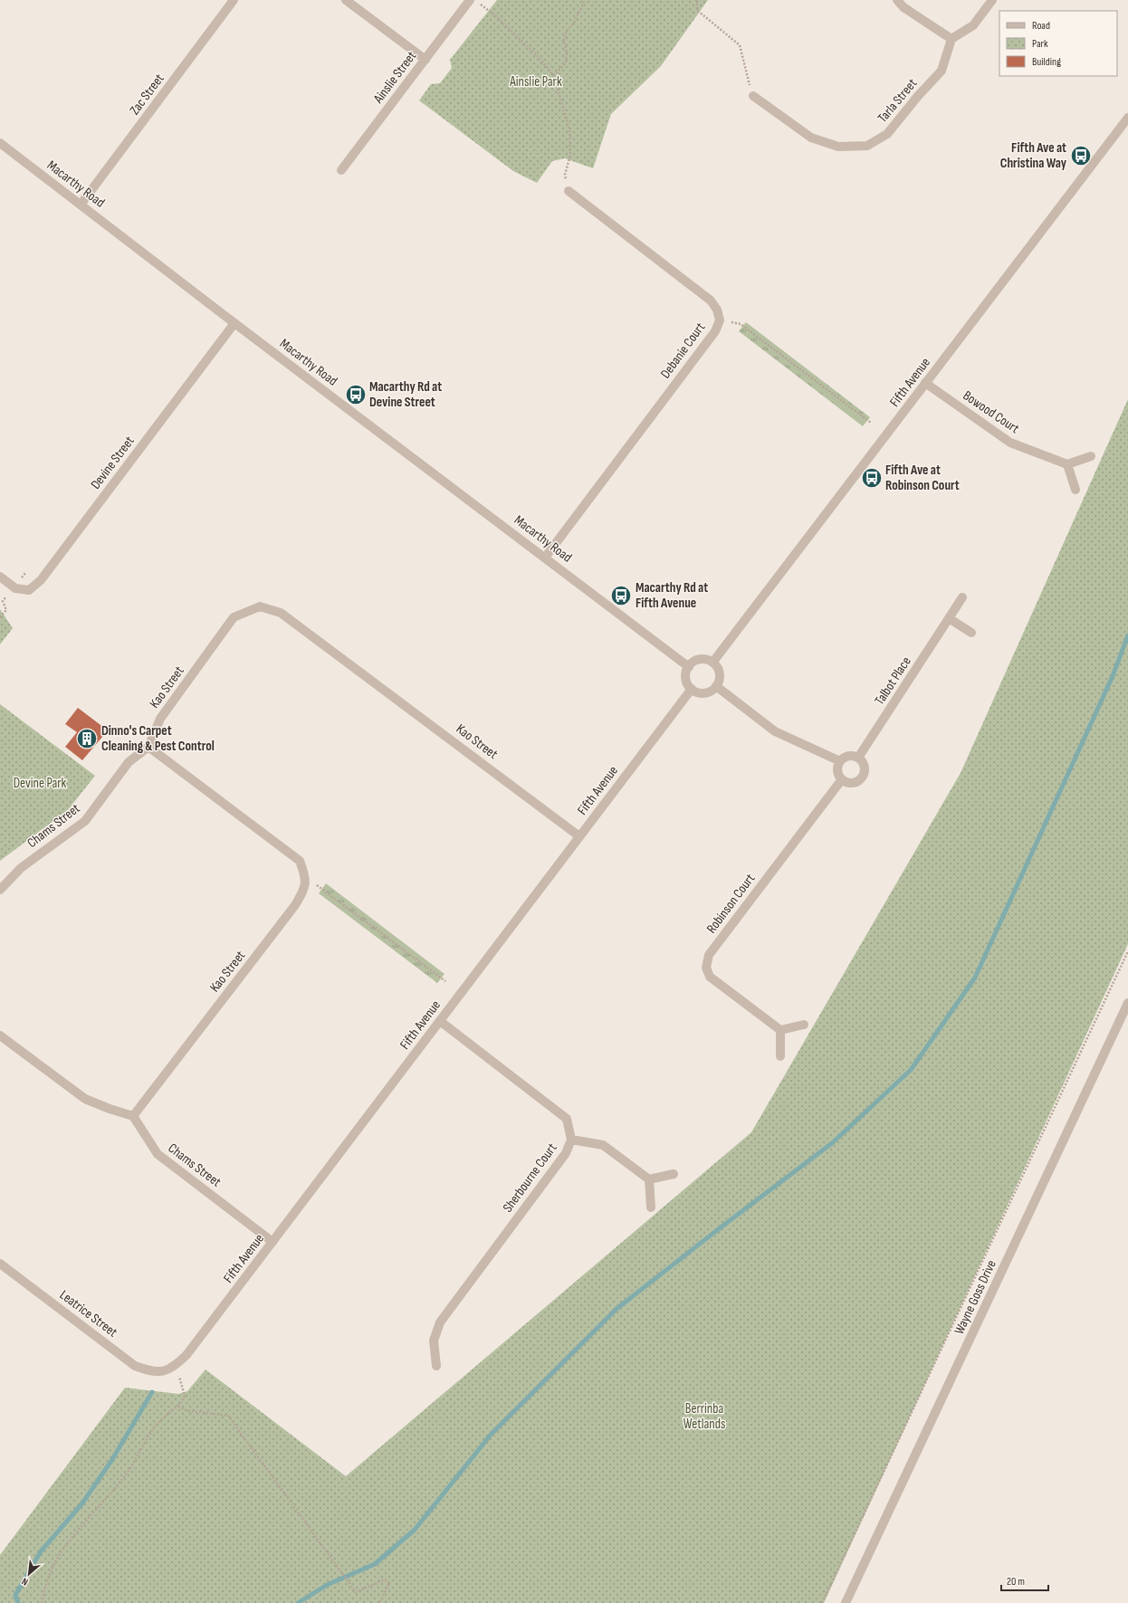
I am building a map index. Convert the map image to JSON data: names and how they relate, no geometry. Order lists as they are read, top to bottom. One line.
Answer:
{"streets":{"street":["Ainslie Street","Zac Street","Tarla Street","Macarthy Road","Debanie Court","Fifth Avenue","Bowood Court","Devine Street","Talbot Place","Kao Street","Chams Street","Robinson Court","Sherbourne Court","Wayne Goss Drive","Leatrice Street"]},"crossings":[["Zac Street","Macarthy Road"],["Macarthy Road","Debanie Court"],["Macarthy Road","Fifth Avenue"],["Macarthy Road","Devine Street"],["Fifth Avenue","Bowood Court"],["Fifth Avenue","Kao Street"],["Fifth Avenue","Chams Street"],["Fifth Avenue","Sherbourne Court"],["Fifth Avenue","Leatrice Street"],["Talbot Place","Robinson Court"],["Kao Street","Chams Street"]],"parks":["Ainslie Park","Devine Park","Berrinba Wetlands"],"places":{"bus stop":["Fifth Ave at Christina Way","Macarthy Rd at Devine Street","Fifth Ave at Robinson Court","Macarthy Rd at Fifth Avenue"],"building":["Dinno's Carpet Cleaning & Pest Control"]},"legend":["Road","Park","Building"],"scale_bar":"20 m","north":"bottom left"}
